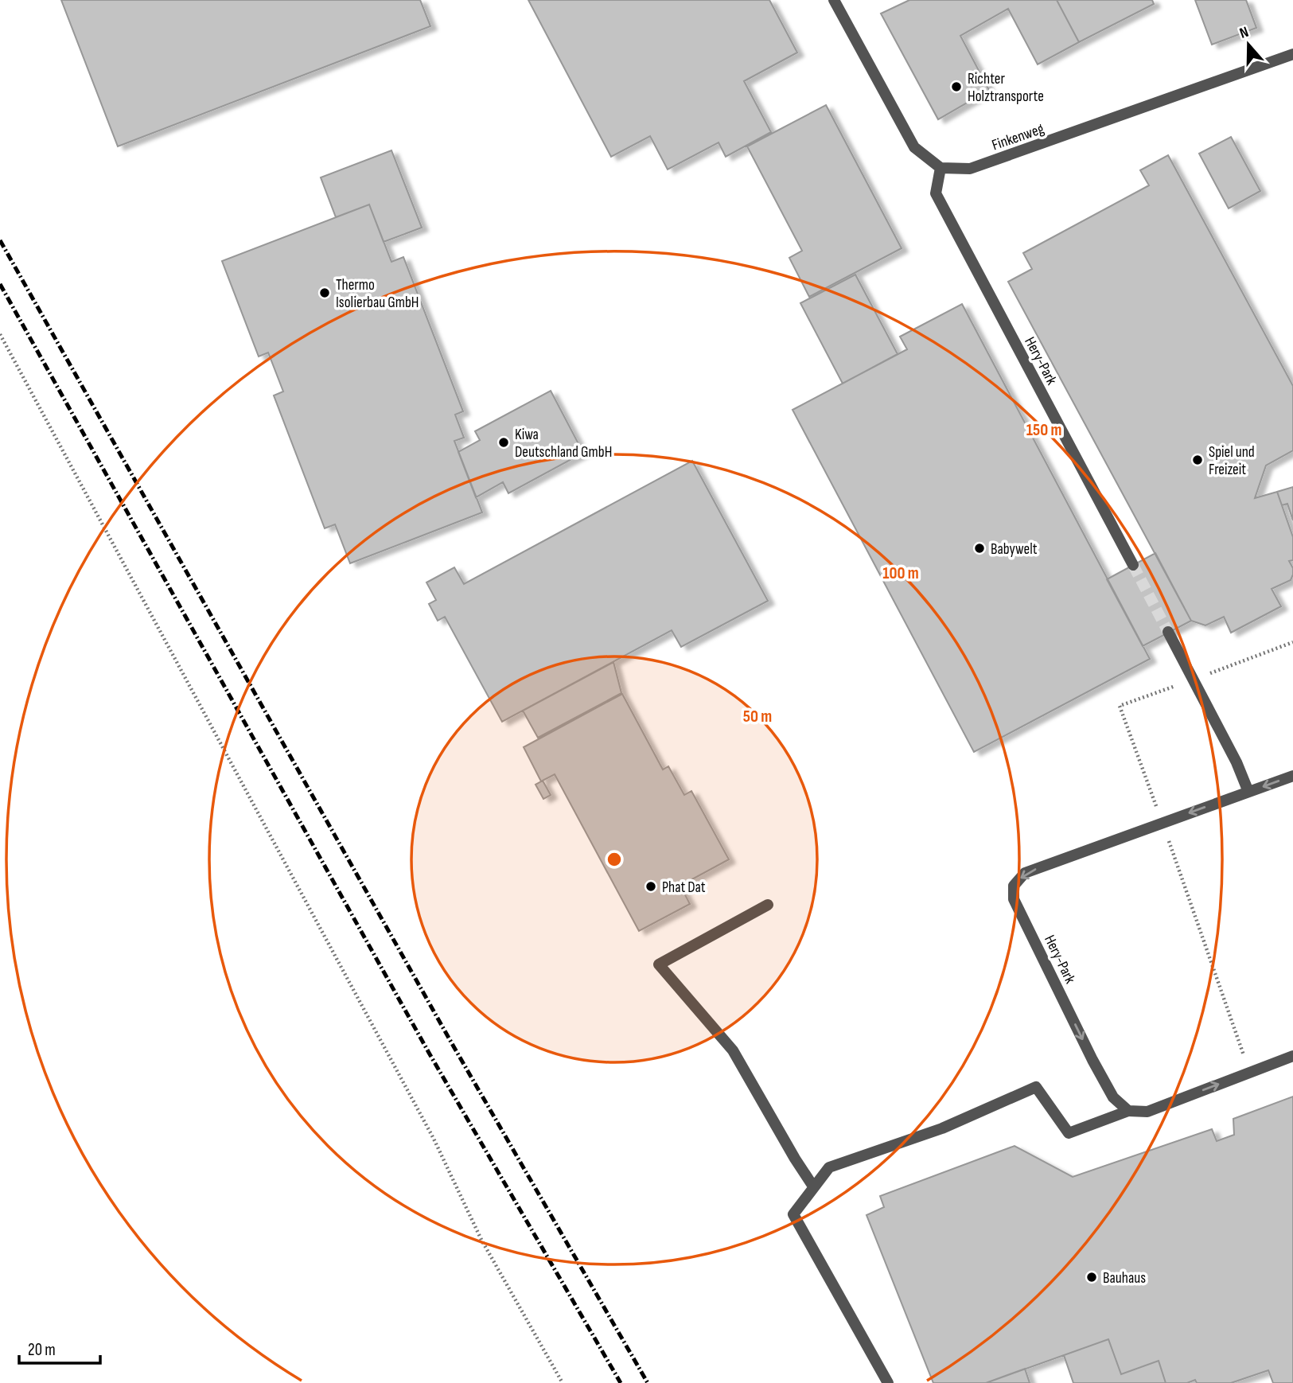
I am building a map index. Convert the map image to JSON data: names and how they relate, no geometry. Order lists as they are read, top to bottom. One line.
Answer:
{"streets":{"street":["Finkenweg","Hery-Park"]},"crossings":[["Finkenweg","Hery-Park"]],"places":["Richter Holztransporte","Thermo Isolierbau GmbH","Kiwa Deutschland GmbH","Spiel und Freizeit","Babywelt","Phat Dat","Bauhaus"],"scale_bar":"20 m","north":"top","rings":["150 m","100 m","50 m"]}
